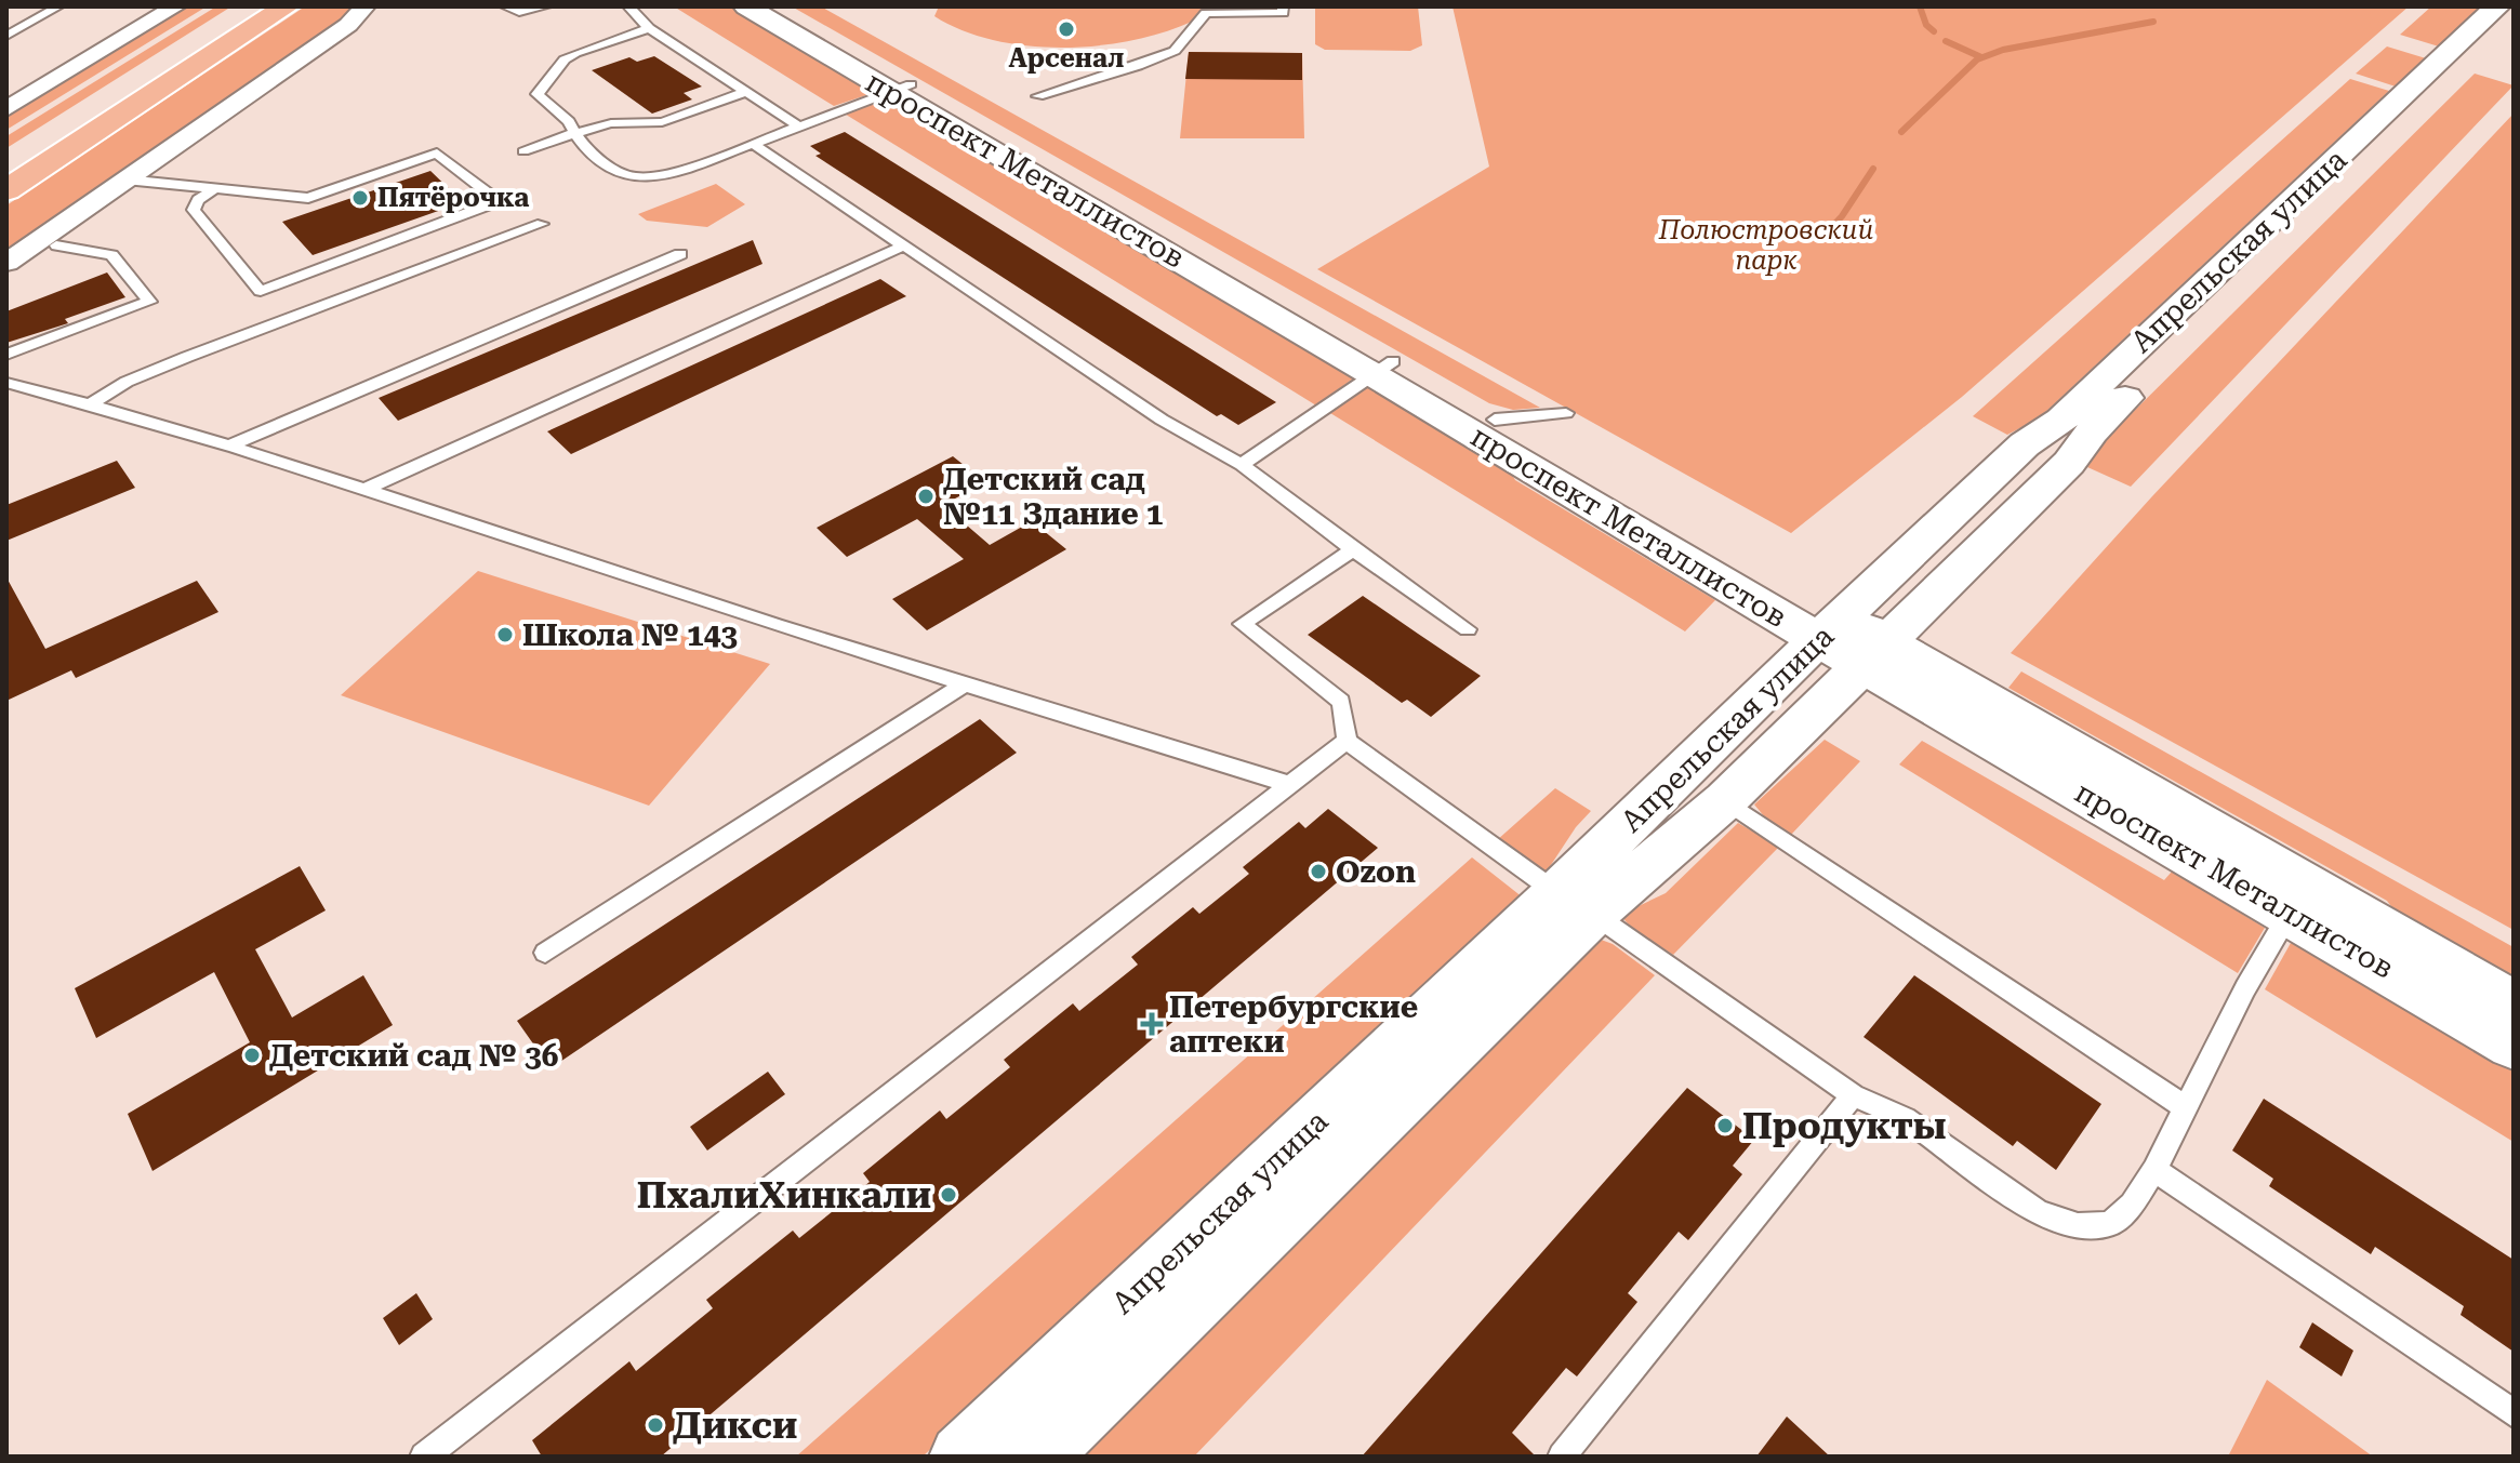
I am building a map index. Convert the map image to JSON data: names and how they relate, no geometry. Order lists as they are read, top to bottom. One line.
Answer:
{"streets":{"street":["проспект Металлистов","Апрельская улица"]},"crossings":[["проспект Металлистов","Апрельская улица"]],"parks":["Полюстровский парк"],"places":{"other":["Арсенал","Пятёрочка","Детский сад №11 Здание 1","Школа № 143","Ozon","Детский сад № 36","Продукты","ПхалиХинкали","Дикси"],"health":["Петербургские аптеки"]}}
